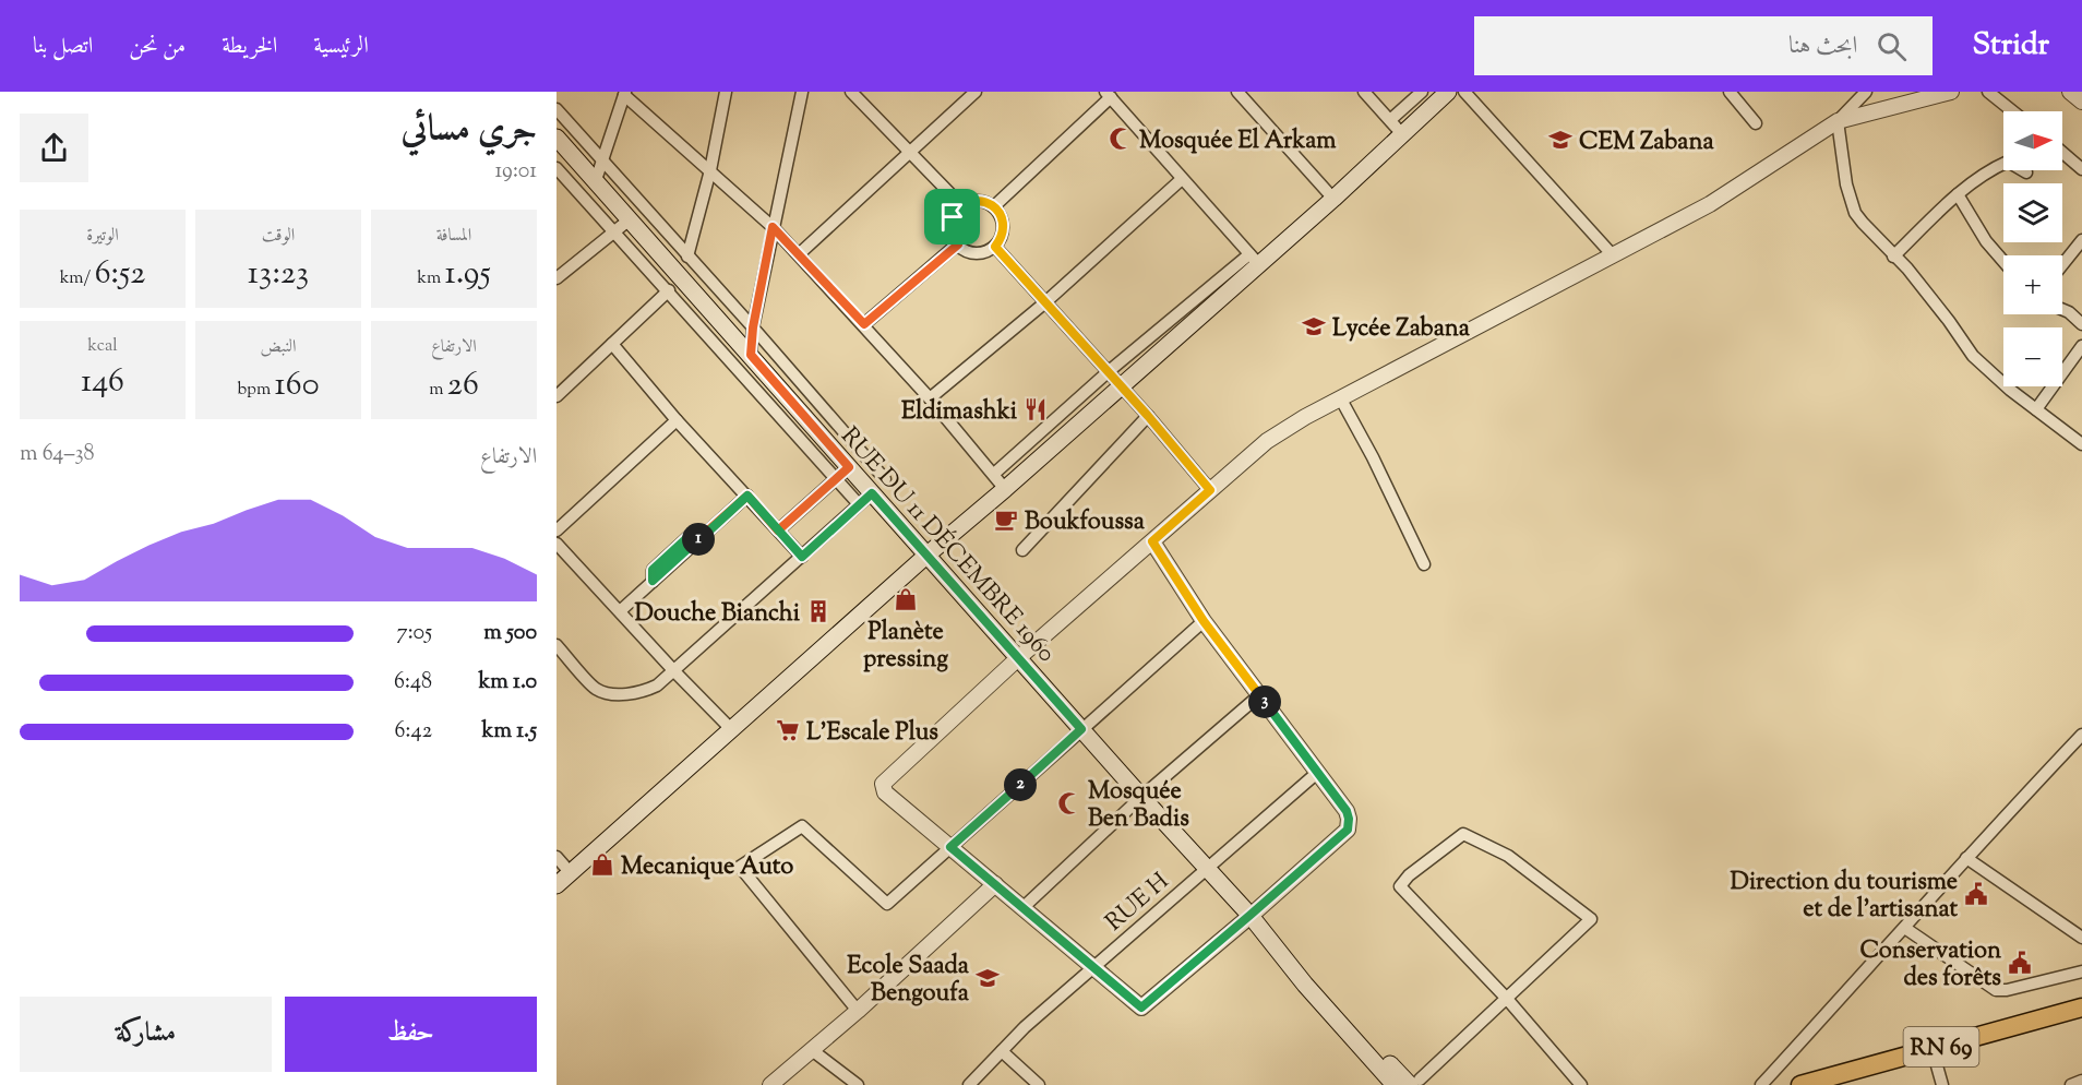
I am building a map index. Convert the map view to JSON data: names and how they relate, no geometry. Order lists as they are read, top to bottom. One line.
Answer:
{"streets":{"main road":["RUE DU 11 DÉCEMBRE 1960","RN 69"],"street":["RUE H"]},"crossings":[["RUE DU 11 DÉCEMBRE 1960","RUE H"]],"places":{"mosque":["Mosquée El Arkam","Mosquée Ben Badis"],"school or university":["CEM Zabana","Lycée Zabana","Ecole Saada Bengoufa"],"restaurant":["Eldimashki"],"cafe":["Boukfoussa"],"shop":["Planète pressing","Mecanique Auto"],"building":["Douche Bianchi"],"supermarket":["L'Escale Plus"],"public building":["Direction du tourisme et de l'artisanat","Conservation des forêts"]},"north":"right","page":{"header":"Stridr","search":"ابحث هنا","nav":["الرئيسية","الخريطة","من نحن","اتصل بنا"],"heading":["جري مسائي","19:01"],"map_buttons":["+","−"],"stats":[["المسافة","1.95 km"],["الوقت","13:23"],["الوتيرة","6:52 /km"],["الارتفاع","26 m"],["النبض","160 bpm"],["kcal","146"]],"chart":["الارتفاع","38–64 m"],"pins":["1","3","2"],"list":[{"name":"500 m","note":"7:05"},{"name":"1.0 km","note":"6:48"},{"name":"1.5 km","note":"6:42"}],"buttons":["حفظ","مشاركة"]}}
